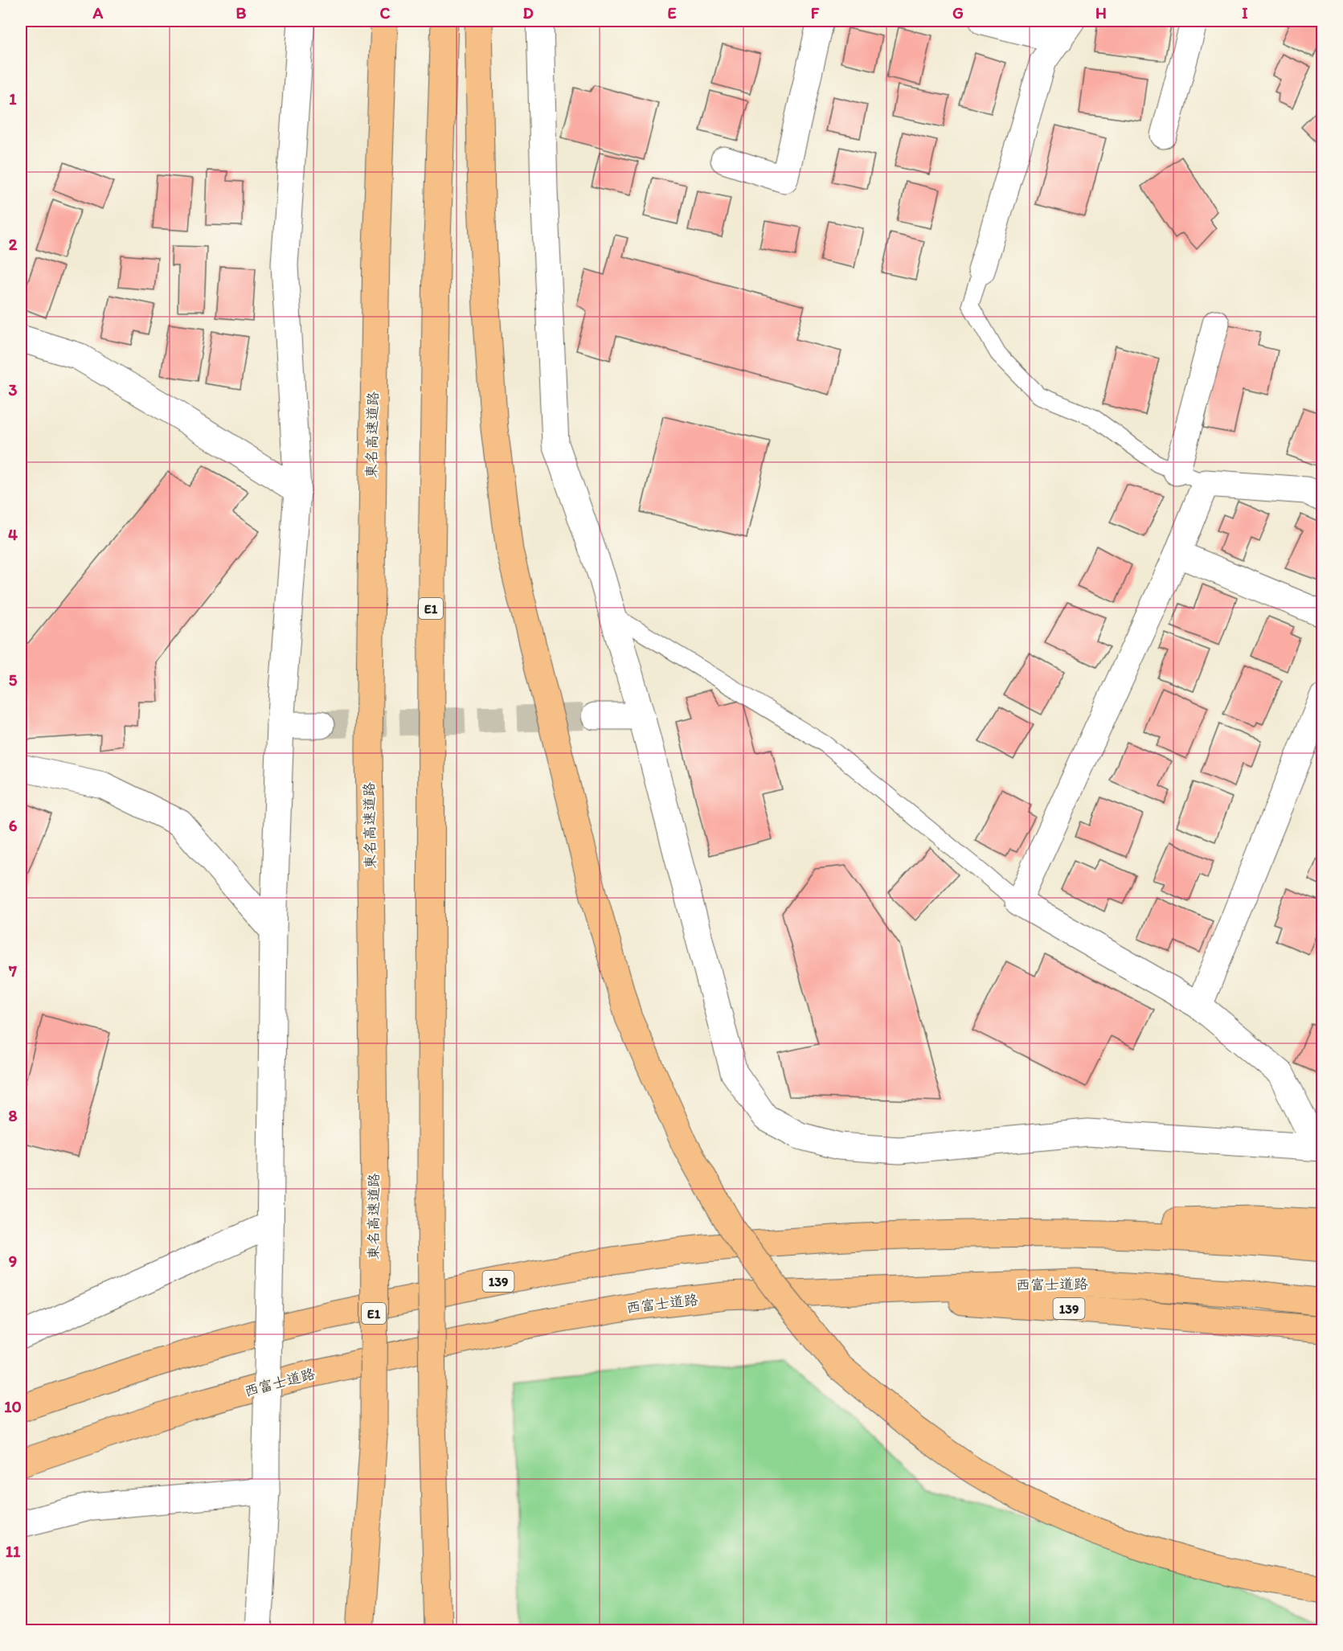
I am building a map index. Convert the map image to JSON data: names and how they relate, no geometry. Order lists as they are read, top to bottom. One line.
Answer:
{"streets":{"highway":["東名高速道路","E1","139","西富士道路"]},"crossings":[["139","西富士道路"]],"grid":{"columns":["A","B","C","D","E","F","G","H","I"],"rows":["1","2","3","4","5","6","7","8","9","10","11"]}}
